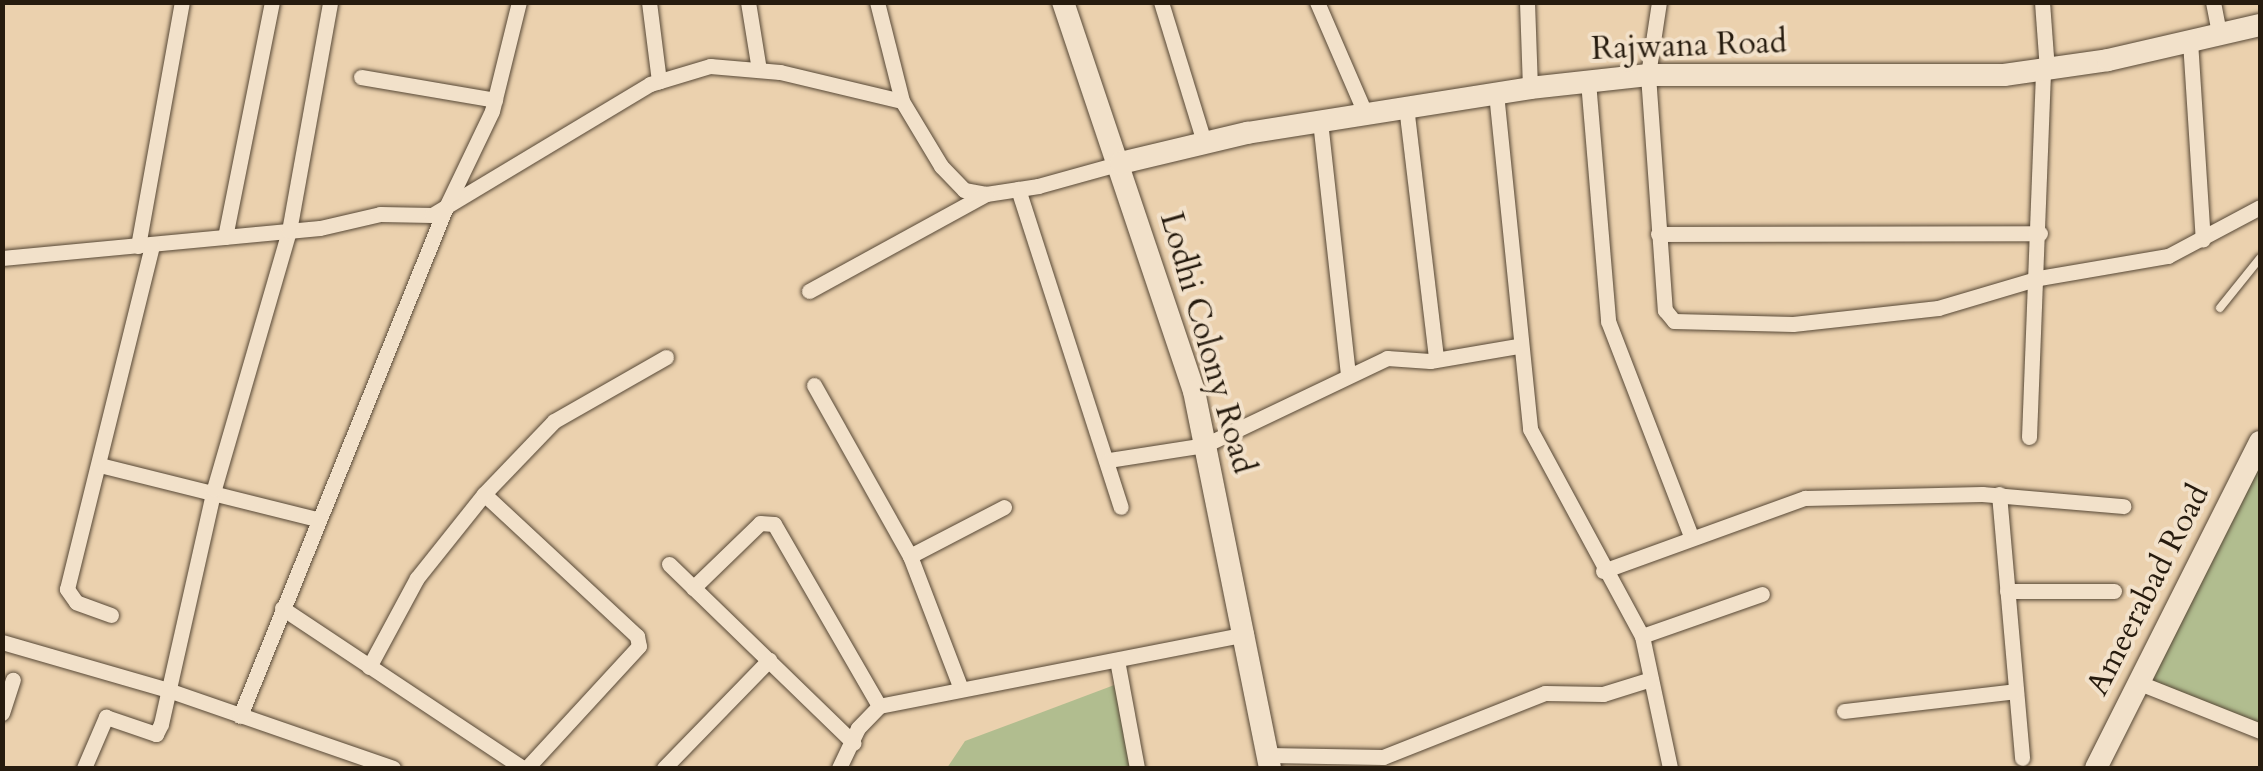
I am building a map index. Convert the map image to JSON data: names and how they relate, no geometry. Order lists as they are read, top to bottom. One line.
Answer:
{"streets":{"street":["Rajwana Road","Lodhi Colony Road","Ameerabad Road"]},"crossings":[["Rajwana Road","Lodhi Colony Road"]]}
